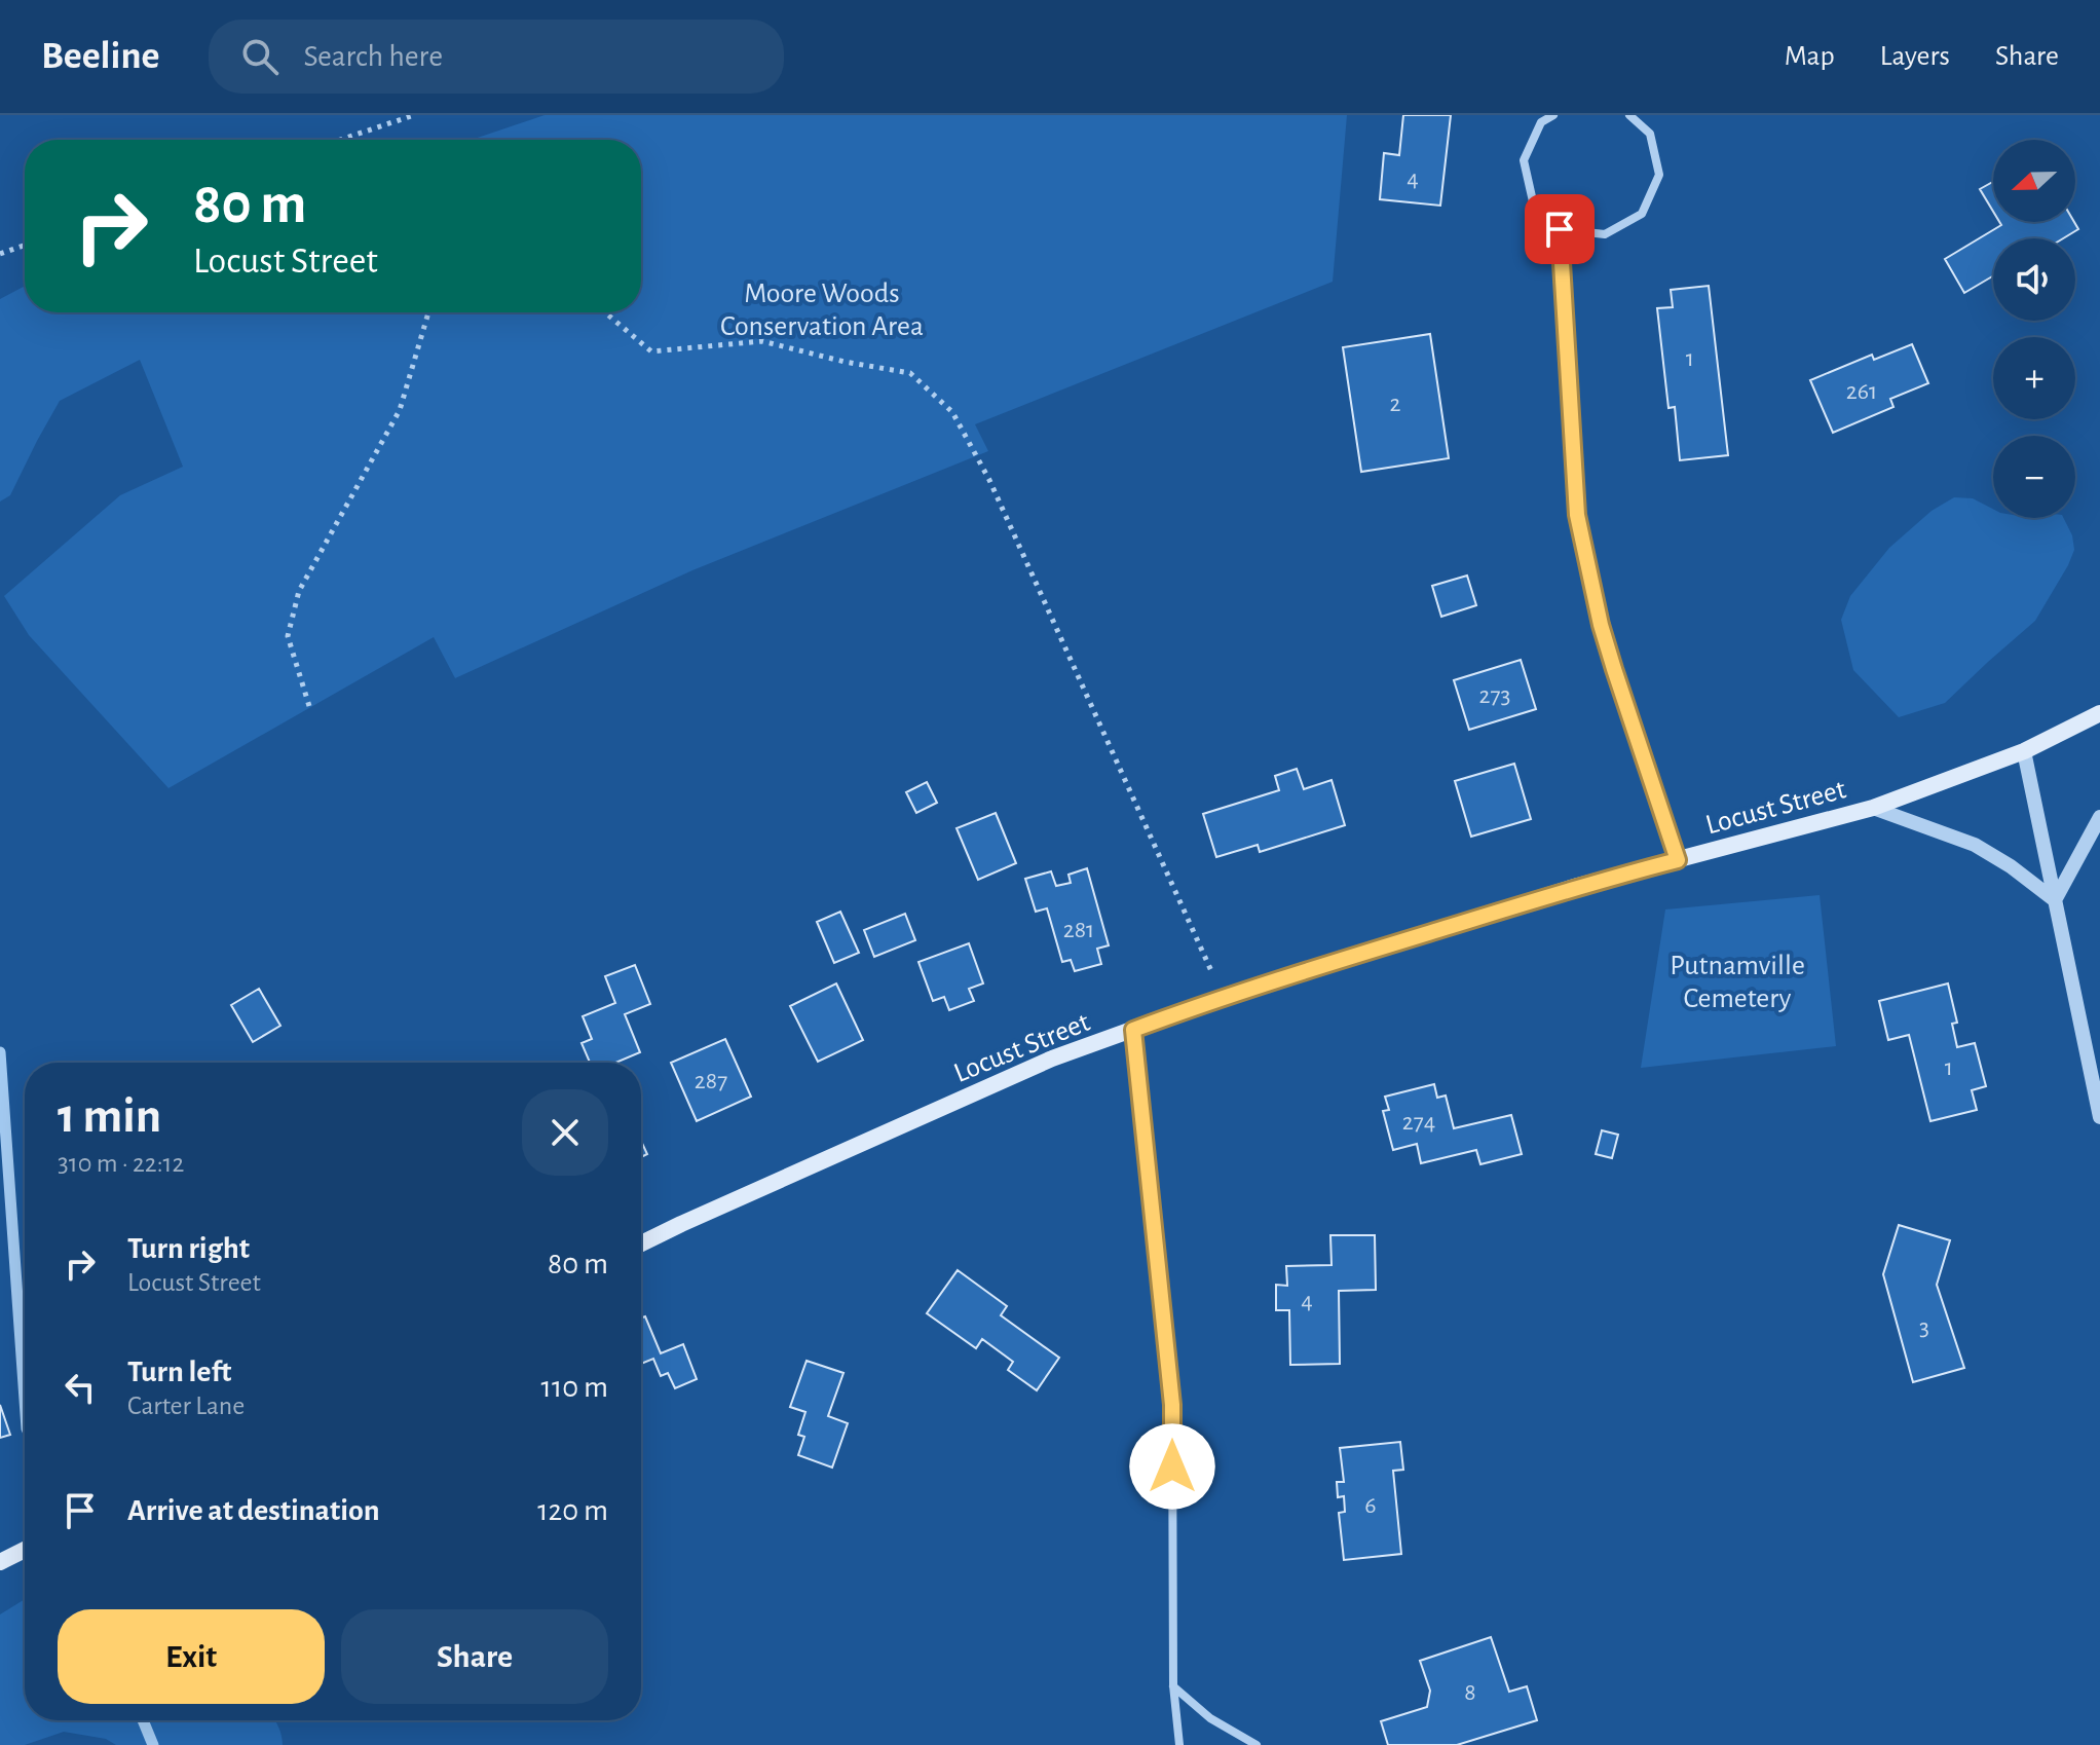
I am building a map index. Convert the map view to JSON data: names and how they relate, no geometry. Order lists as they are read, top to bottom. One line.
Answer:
{"streets":{"main road":["Locust Street"]},"parks":["Moore Woods Conservation Area","Putnamville Cemetery"],"house_numbers":["4","1","261","2","273","281","1","287","274","4","3","6","8"],"north":"left","page":{"header":"Beeline","search":"Search here","nav":["Map","Layers","Share"],"map_buttons":["+","−"],"turn":["80 m","Locust Street"],"heading":["1 min","310 m · 22:12"],"list":[{"name":"Turn right","note":"Locust Street","value":"80 m"},{"name":"Turn left","note":"Carter Lane","value":"110 m"},{"name":"Arrive at destination","value":"120 m"}],"buttons":["Exit","Share"]}}
